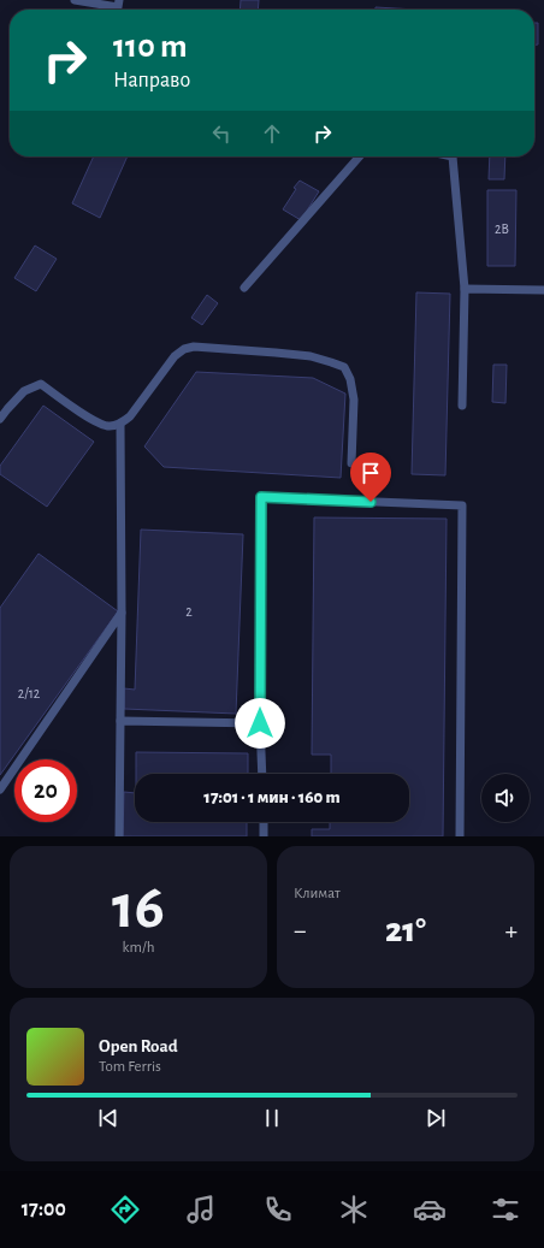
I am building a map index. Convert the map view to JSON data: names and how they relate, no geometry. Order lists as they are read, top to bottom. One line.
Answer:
{"house_numbers":["2В","2","2/12"],"page":{"turn":["110 m","Направо"],"limit":"20","trip":"17:01 · 1 мин · 160 m","tile":[["16","km/h"],"Климат"],"heat":["−","21°","+"],"song":["Open Road","Tom Ferris"],"tabs":"17:00"}}
